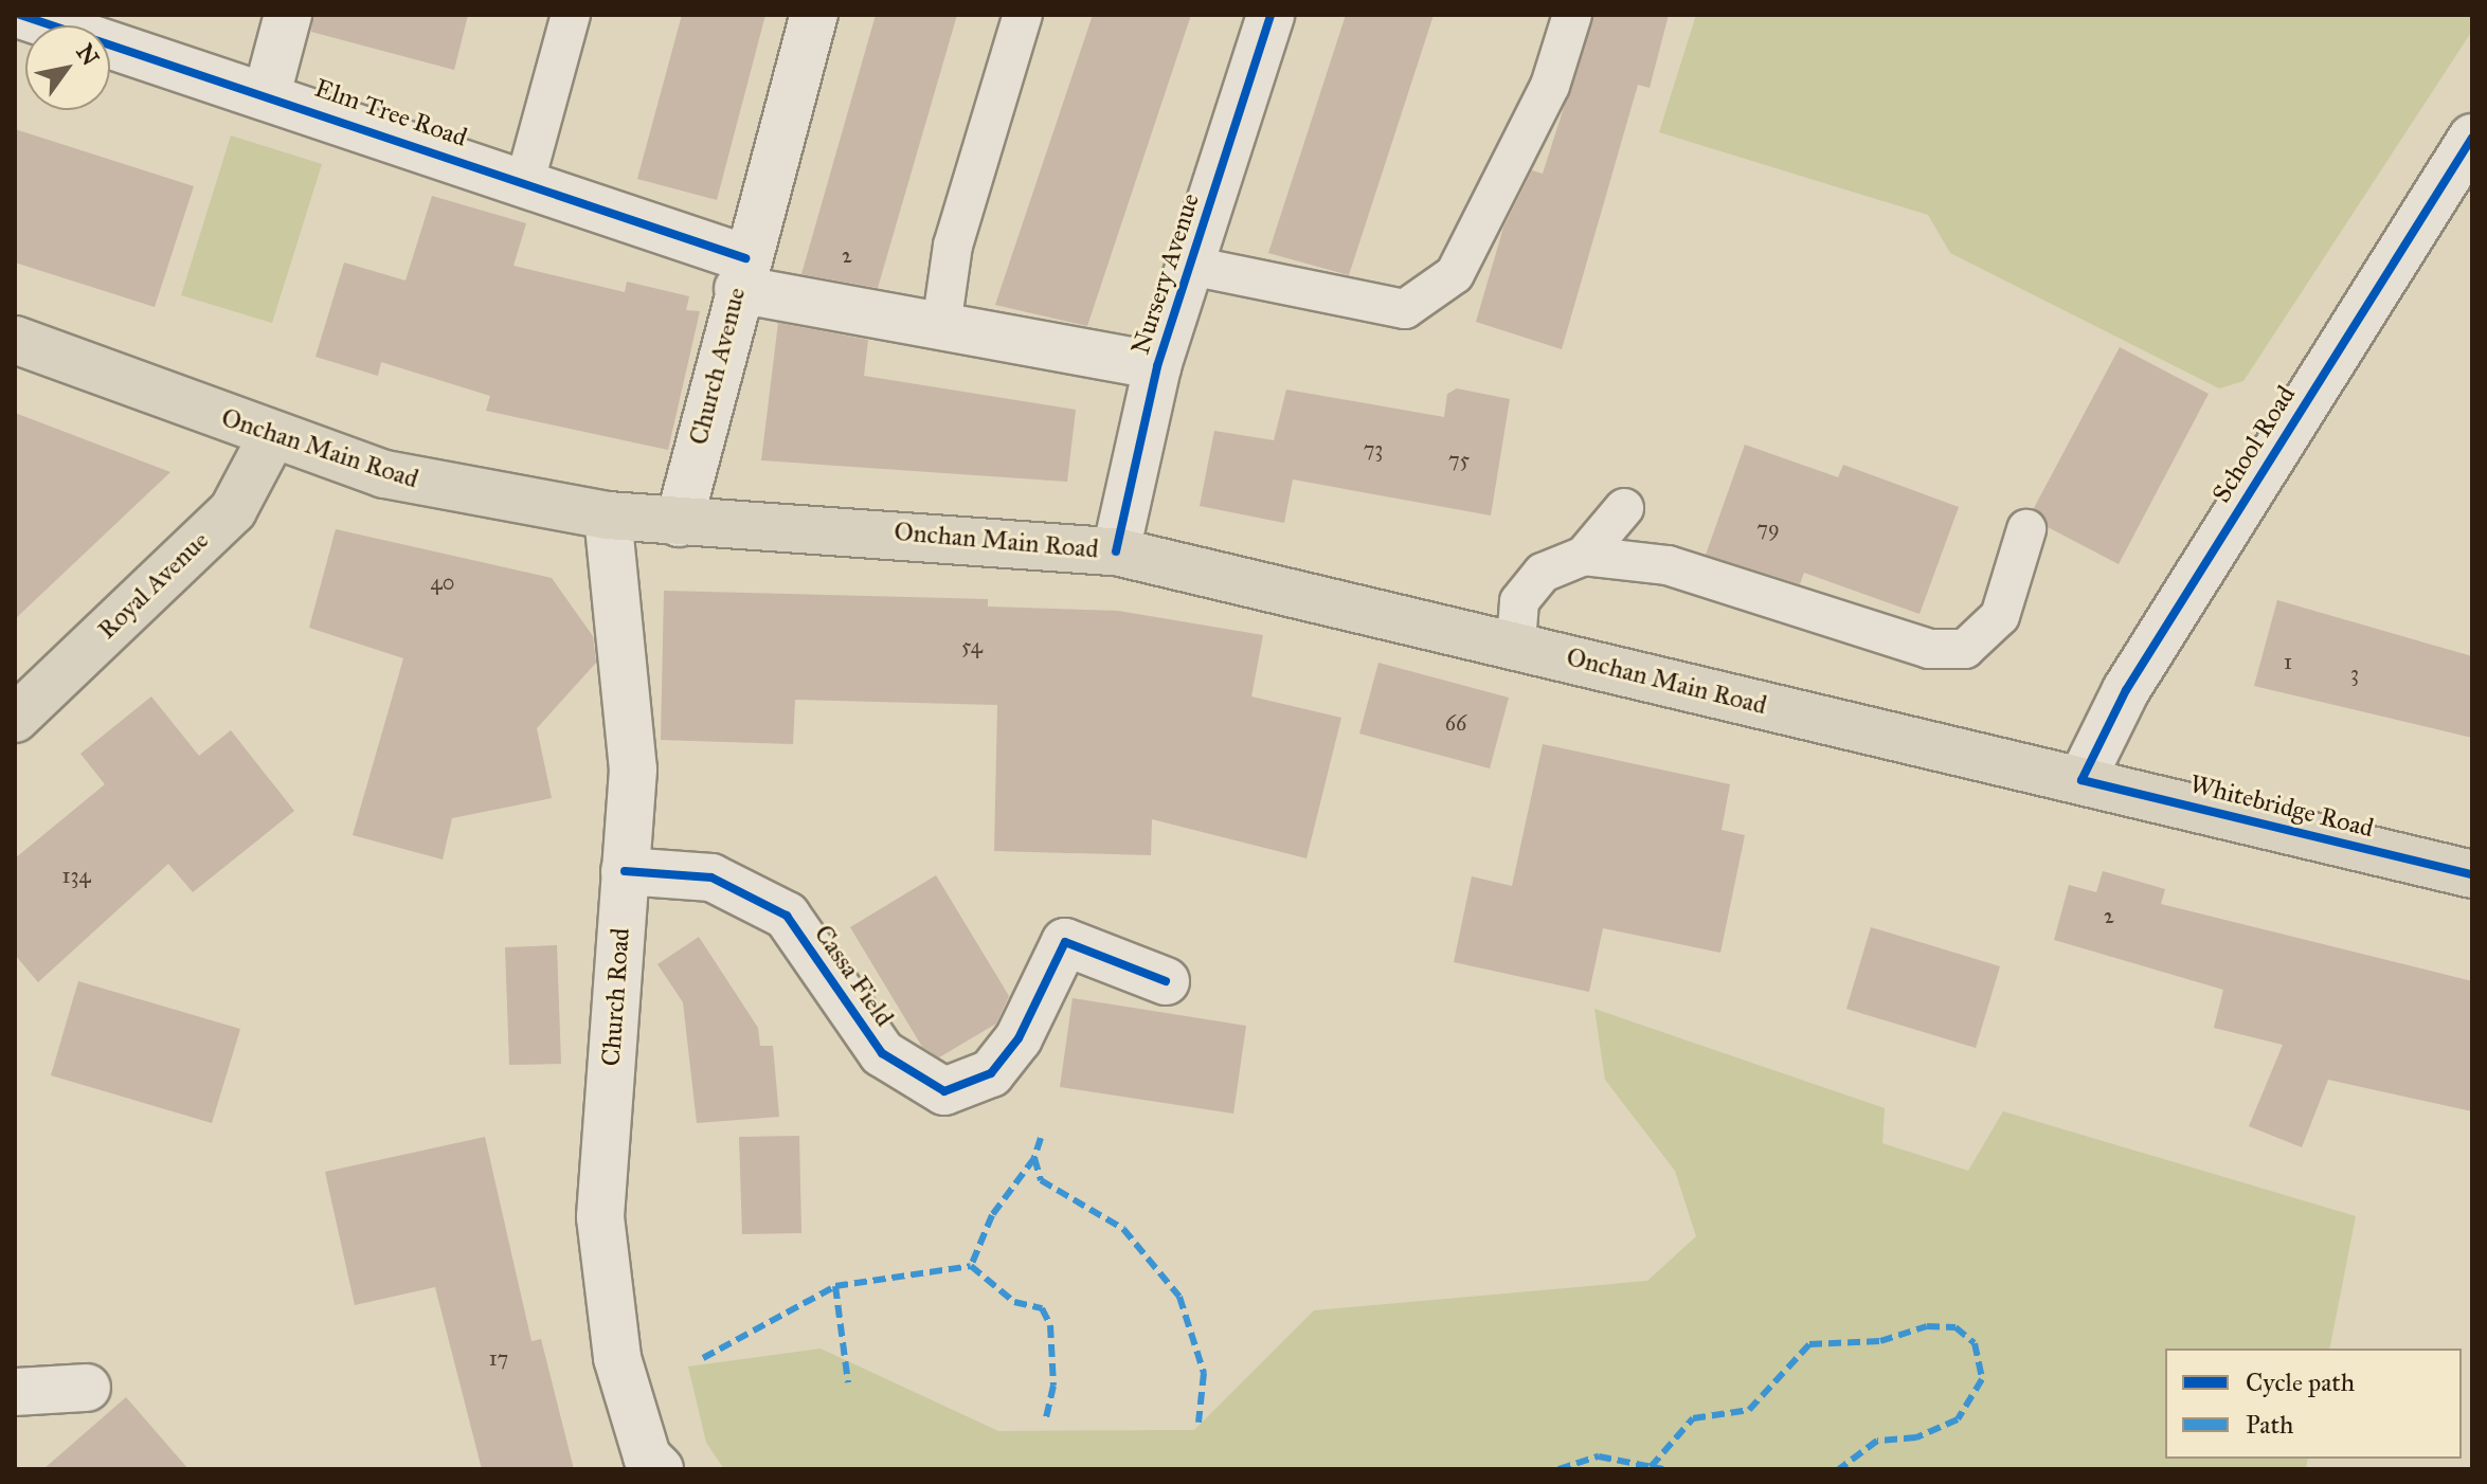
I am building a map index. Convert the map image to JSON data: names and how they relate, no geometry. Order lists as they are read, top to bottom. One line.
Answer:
{"streets":{"main road":["Onchan Main Road","Royal Avenue","Whitebridge Road"],"street":["Elm Tree Road","Nursery Avenue","Church Avenue","School Road","Cassa Field","Church Road"]},"crossings":[["Elm Tree Road","Nursery Avenue"],["Elm Tree Road","Church Avenue"],["Nursery Avenue","Onchan Main Road"],["Church Avenue","Onchan Main Road"],["School Road","Onchan Main Road"],["School Road","Whitebridge Road"],["Onchan Main Road","Royal Avenue"],["Onchan Main Road","Whitebridge Road"],["Onchan Main Road","Church Road"],["Cassa Field","Church Road"]],"house_numbers":["2","73","75","79","40","54","1","3","66","134","2","17"],"legend":["Cycle path","Path"],"north":"top right"}
